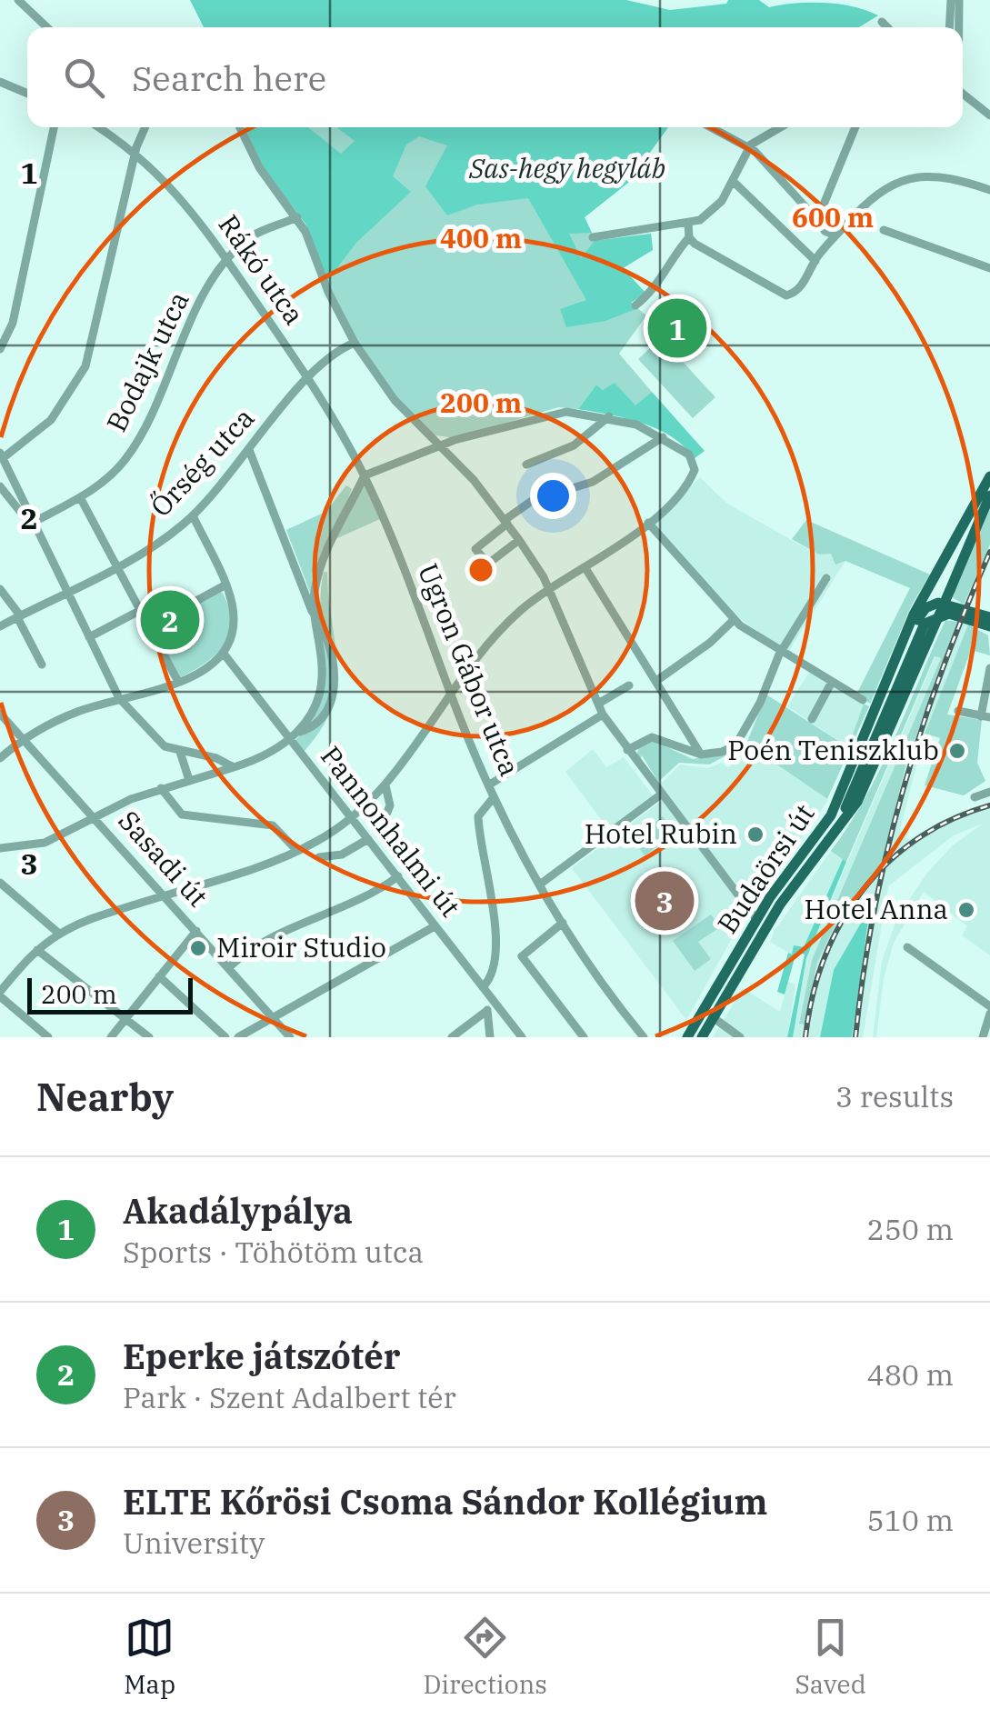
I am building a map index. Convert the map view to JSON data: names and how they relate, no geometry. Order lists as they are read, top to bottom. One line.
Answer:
{"streets":{"main road":["Budaörsi út"],"street":["Rákó utca","Bodajk utca","Őrség utca","Ugron Gábor utca","Pannonhalmi út","Sasadi út"]},"crossings":[["Rákó utca","Bodajk utca"],["Rákó utca","Őrség utca"],["Rákó utca","Ugron Gábor utca"],["Ugron Gábor utca","Pannonhalmi út"]],"parks":["Sas-hegy hegyláb"],"places":["Poén Teniszklub","Hotel Rubin","Hotel Anna","Miroir Studio"],"scale_bar":"200 m","page":{"search":"Search here","pins":["1","2","3"],"scale":"200 m","heading":["Nearby","3 results"],"list":[{"mark":"1","name":"Akadálypálya","note":"Sports · Töhötöm utca","value":"250 m"},{"mark":"2","name":"Eperke játszótér","note":"Park · Szent Adalbert tér","value":"480 m"},{"mark":"3","name":"ELTE Kőrösi Csoma Sándor Kollégium","note":"University","value":"510 m"}],"nav":["Map","Directions","Saved"]},"grid":{"rows":["1","2","3"]},"rings":["600 m","400 m","200 m"]}
